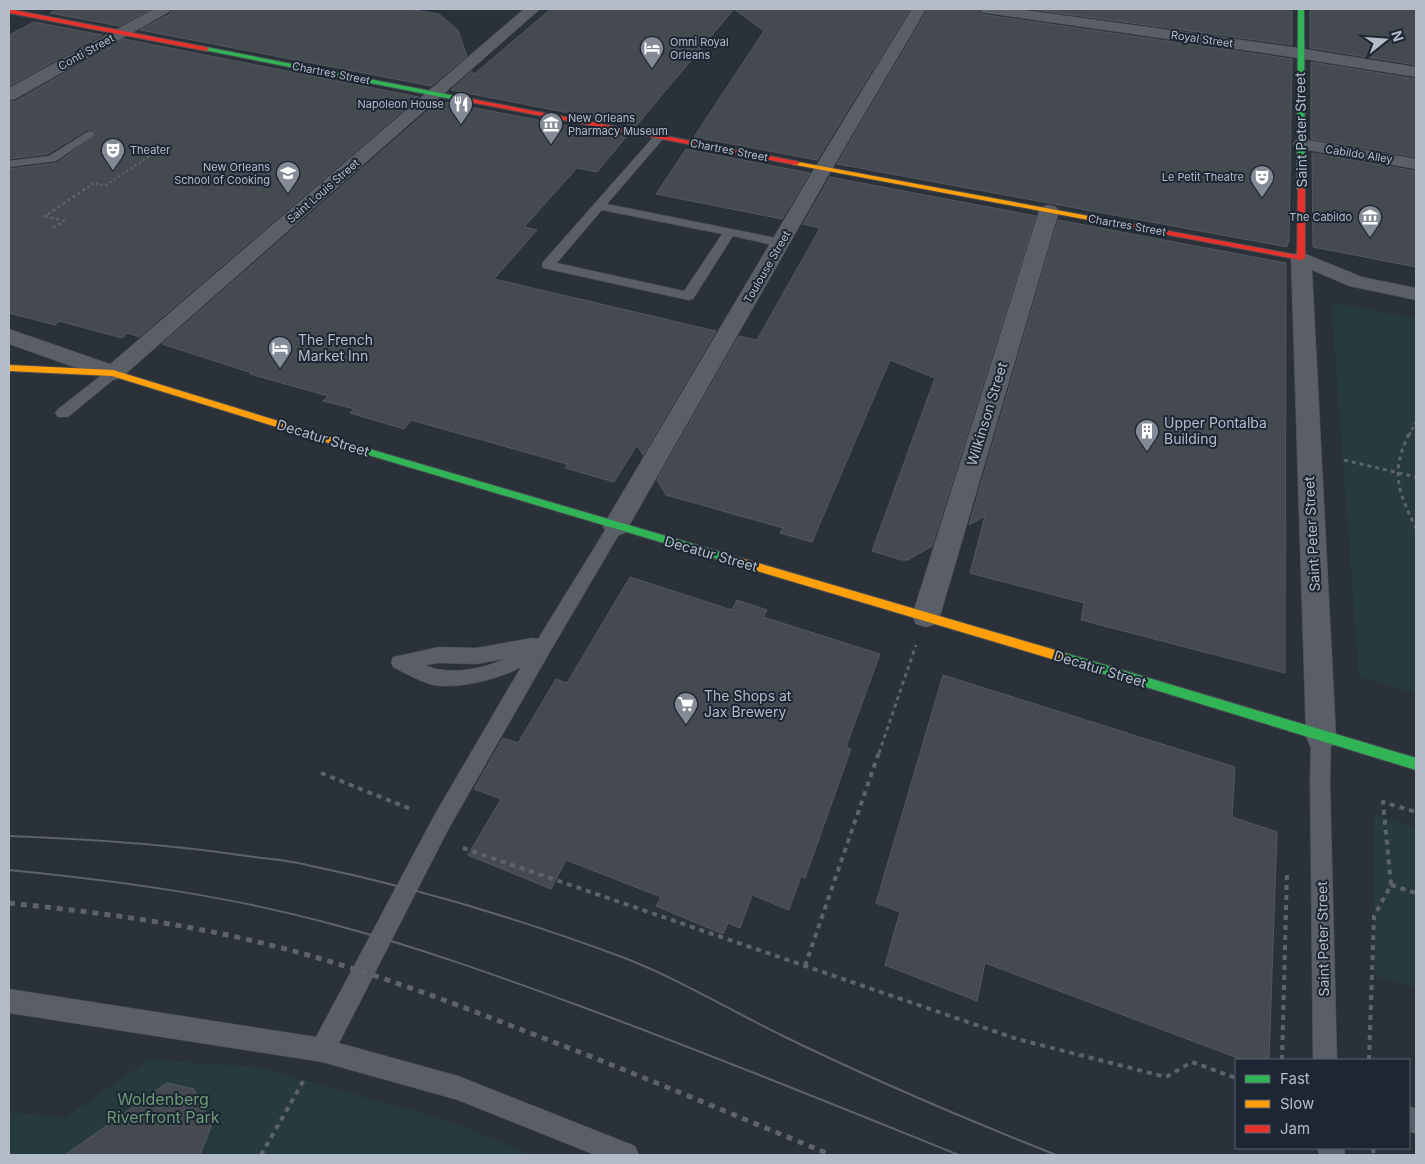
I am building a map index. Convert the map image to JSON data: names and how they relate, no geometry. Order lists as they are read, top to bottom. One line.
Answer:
{"streets":{"street":["Royal Street","Conti Street","Chartres Street","Saint Peter Street","Cabildo Alley","Saint Louis Street","Toulouse Street","Wilkinson Street","Decatur Street"]},"crossings":[["Royal Street","Saint Peter Street"],["Conti Street","Chartres Street"],["Chartres Street","Saint Peter Street"],["Chartres Street","Saint Louis Street"],["Chartres Street","Toulouse Street"],["Chartres Street","Wilkinson Street"],["Saint Peter Street","Cabildo Alley"],["Saint Peter Street","Decatur Street"],["Saint Louis Street","Decatur Street"],["Toulouse Street","Decatur Street"],["Wilkinson Street","Decatur Street"]],"parks":["Woldenberg Riverfront Park"],"places":{"hotel":["Omni Royal Orleans","The French Market Inn"],"restaurant":["Napoleon House"],"museum":["New Orleans Pharmacy Museum","The Cabildo"],"theatre":["Theater","Le Petit Theatre"],"school or university":["New Orleans School of Cooking"],"building":["Upper Pontalba Building"],"supermarket":["The Shops at Jax Brewery"]},"legend":["Fast","Slow","Jam"],"north":"right"}
